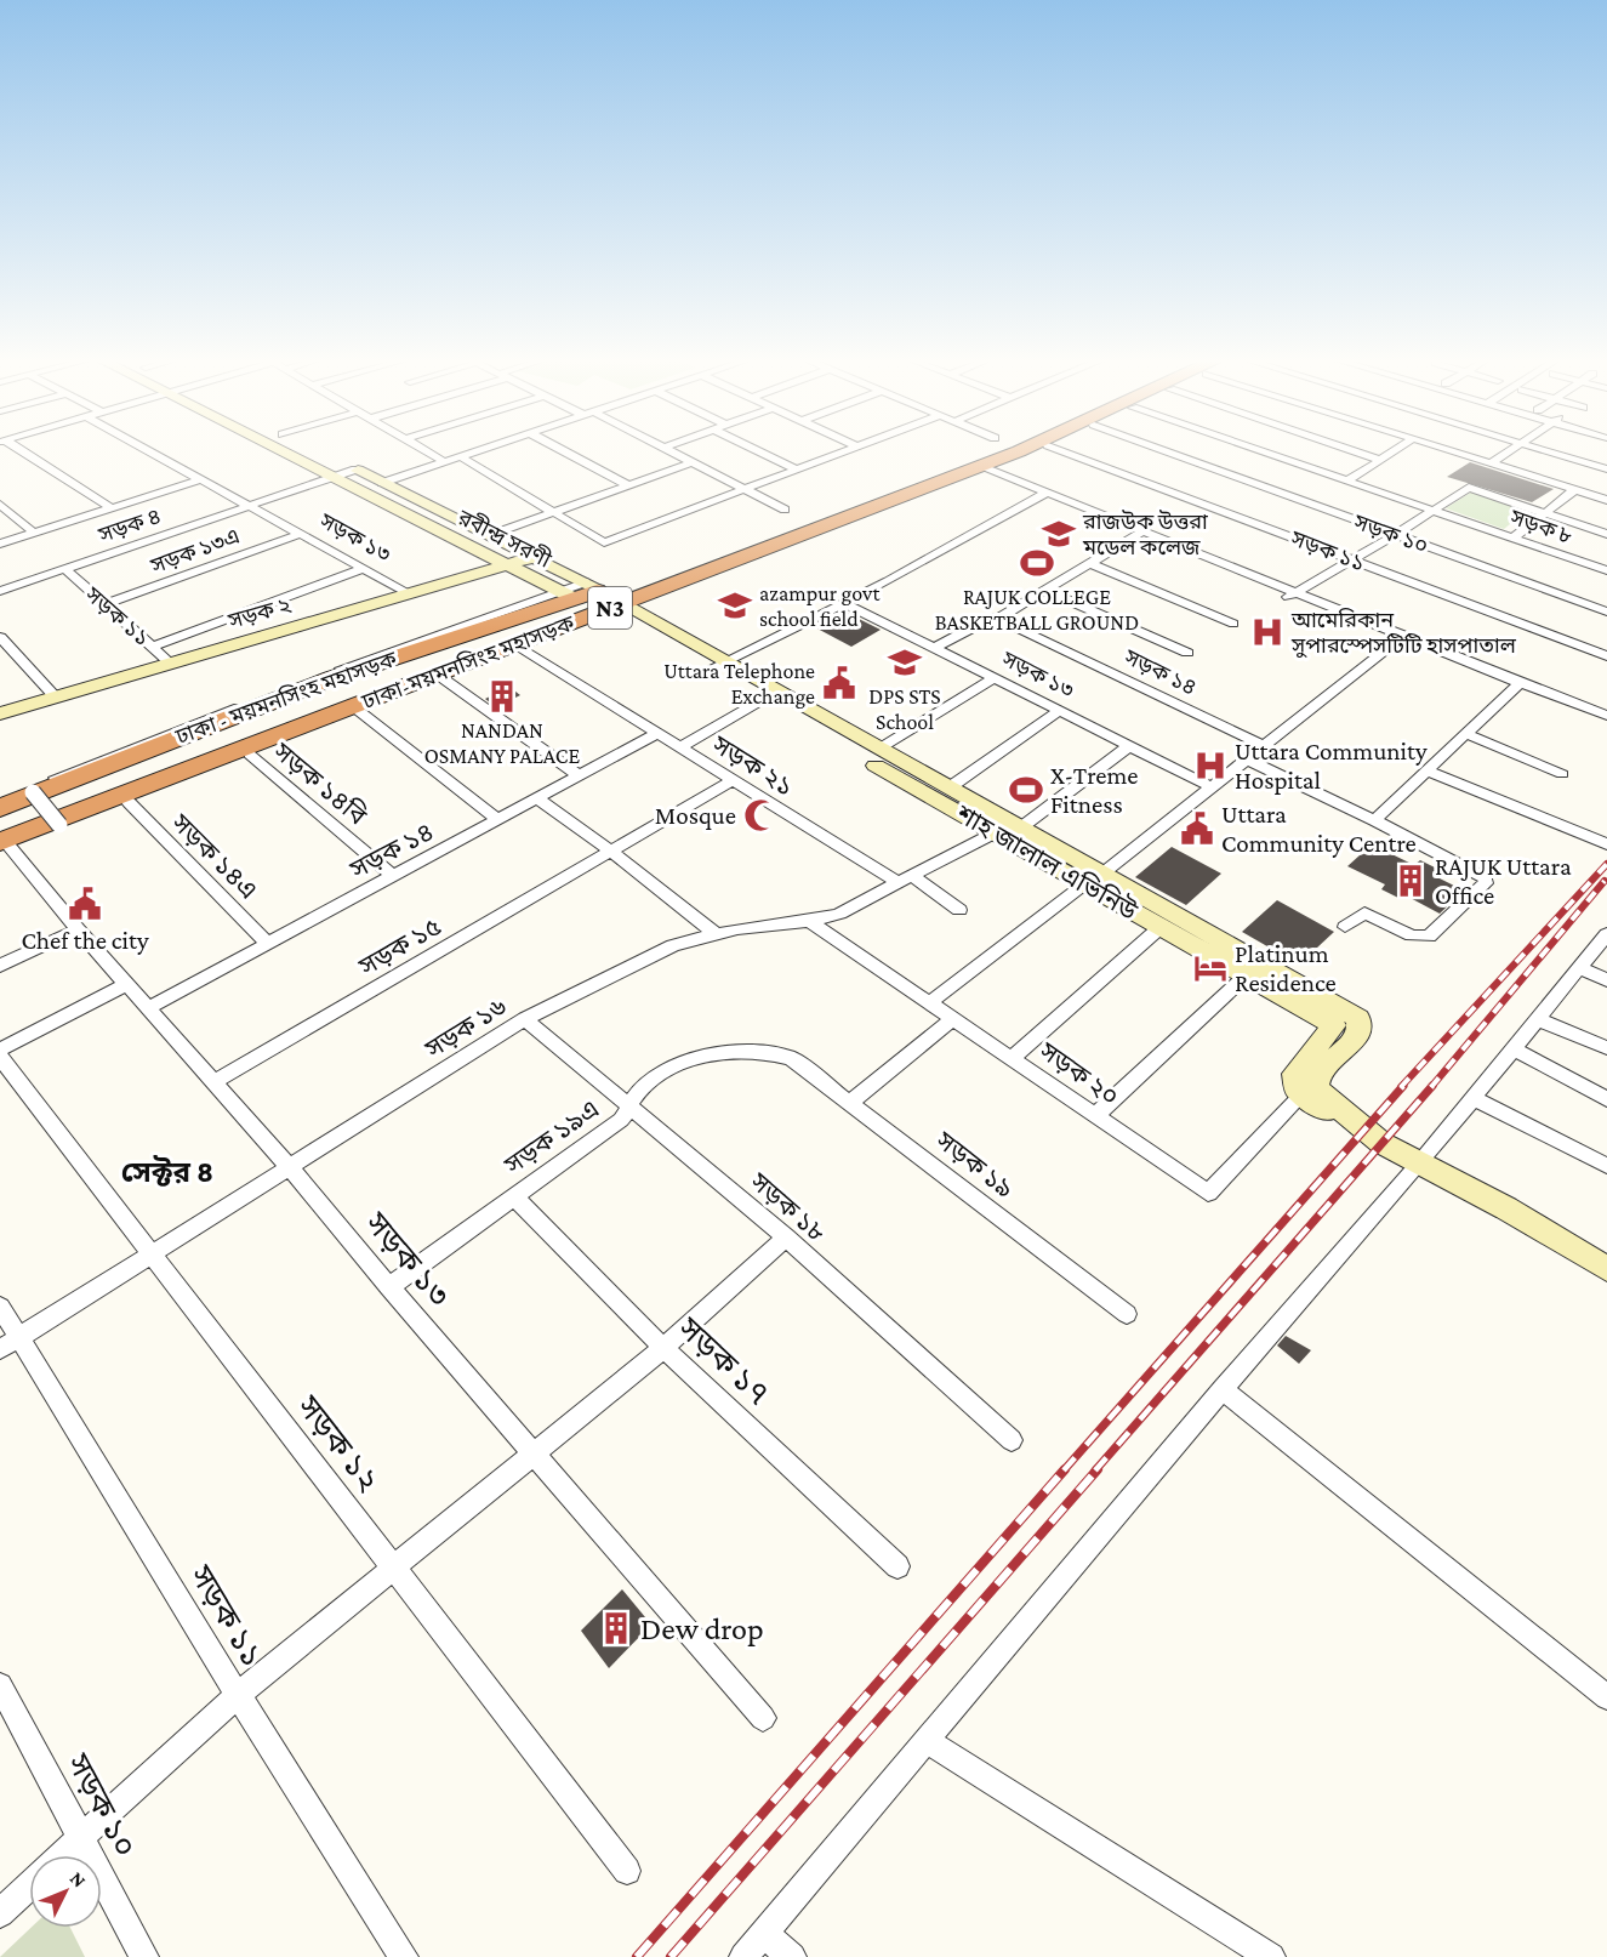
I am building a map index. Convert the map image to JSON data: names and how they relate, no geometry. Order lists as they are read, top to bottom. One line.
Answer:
{"streets":{"highway":["N3","ঢাকা-ময়মনসিংহ মহাসড়ক","ঢাকা - ময়মনসিংহ মহাসড়ক"],"street":["সড়ক ৪","সড়ক ৮","সড়ক ১০","সড়ক ১৩","রবীন্দ্র সরণী","সড়ক ১৩এ","সড়ক ১১","সড়ক ২","সড়ক ১৪","সড়ক ২১","সড়ক ১৪বি","সড়ক ১৪এ","শাহ জালাল এভিনিউ","সড়ক ১৫","সড়ক ১৬","সড়ক ২০","সড়ক ১৯এ","সড়ক ১৯","সড়ক ১৮","সড়ক ১৭","সড়ক ১২"]},"crossings":[["সড়ক ৪","সড়ক ১৩"],["সড়ক ৪","রবীন্দ্র সরণী"],["সড়ক ৪","সড়ক ১১"],["সড়ক ১৩","সড়ক ১৩এ"],["সড়ক ১৩","সড়ক ২"],["সড়ক ১৩","ঢাকা-ময়মনসিংহ মহাসড়ক"],["সড়ক ১৩","সড়ক ১৪"],["সড়ক ১৩","সড়ক ১৫"],["সড়ক ১৩","সড়ক ১৬"],["সড়ক ১৩","সড়ক ১৯এ"],["রবীন্দ্র সরণী","সড়ক ২"],["রবীন্দ্র সরণী","ঢাকা-ময়মনসিংহ মহাসড়ক"],["রবীন্দ্র সরণী","ঢাকা - ময়মনসিংহ মহাসড়ক"],["রবীন্দ্র সরণী","শাহ জালাল এভিনিউ"],["সড়ক ১৩এ","সড়ক ১১"],["সড়ক ১১","সড়ক ২"],["সড়ক ১১","সড়ক ১৬"],["ঢাকা-ময়মনসিংহ মহাসড়ক","ঢাকা - ময়মনসিংহ মহাসড়ক"],["ঢাকা-ময়মনসিংহ মহাসড়ক","শাহ জালাল এভিনিউ"],["সড়ক ১৪","সড়ক ২১"],["সড়ক ১৪","সড়ক ১৪বি"],["সড়ক ১৪","সড়ক ১৪এ"],["ঢাকা - ময়মনসিংহ মহাসড়ক","শাহ জালাল এভিনিউ"],["সড়ক ২১","শাহ জালাল এভিনিউ"],["সড়ক ২১","সড়ক ১৫"],["সড়ক ২১","সড়ক ১৬"],["শাহ জালাল এভিনিউ","সড়ক ১৬"],["শাহ জালাল এভিনিউ","সড়ক ২০"],["সড়ক ১৬","সড়ক ২০"],["সড়ক ১৬","সড়ক ১৮"],["সড়ক ১৬","সড়ক ১২"],["সড়ক ১৯এ","সড়ক ১৯"],["সড়ক ১৯এ","সড়ক ১৮"],["সড়ক ১৯এ","সড়ক ১৭"]],"districts":["সেক্টর ৪"],"places":{"school or university":["রাজউক উত্তরা মডেল কলেজ","azampur govt school field","DPS STS School"],"sports":["RAJUK COLLEGE BASKETBALL GROUND","X-Treme Fitness"],"hospital":["আমেরিকান সুপারস্পেসটিটি হাসপাতাল","Uttara Community Hospital"],"public building":["Uttara Telephone Exchange","Uttara Community Centre","Chef the city"],"building":["NANDAN OSMANY PALACE","RAJUK Uttara Office","Dew drop"],"mosque":["Mosque"],"hotel":["Platinum Residence"]},"north":"top right"}
